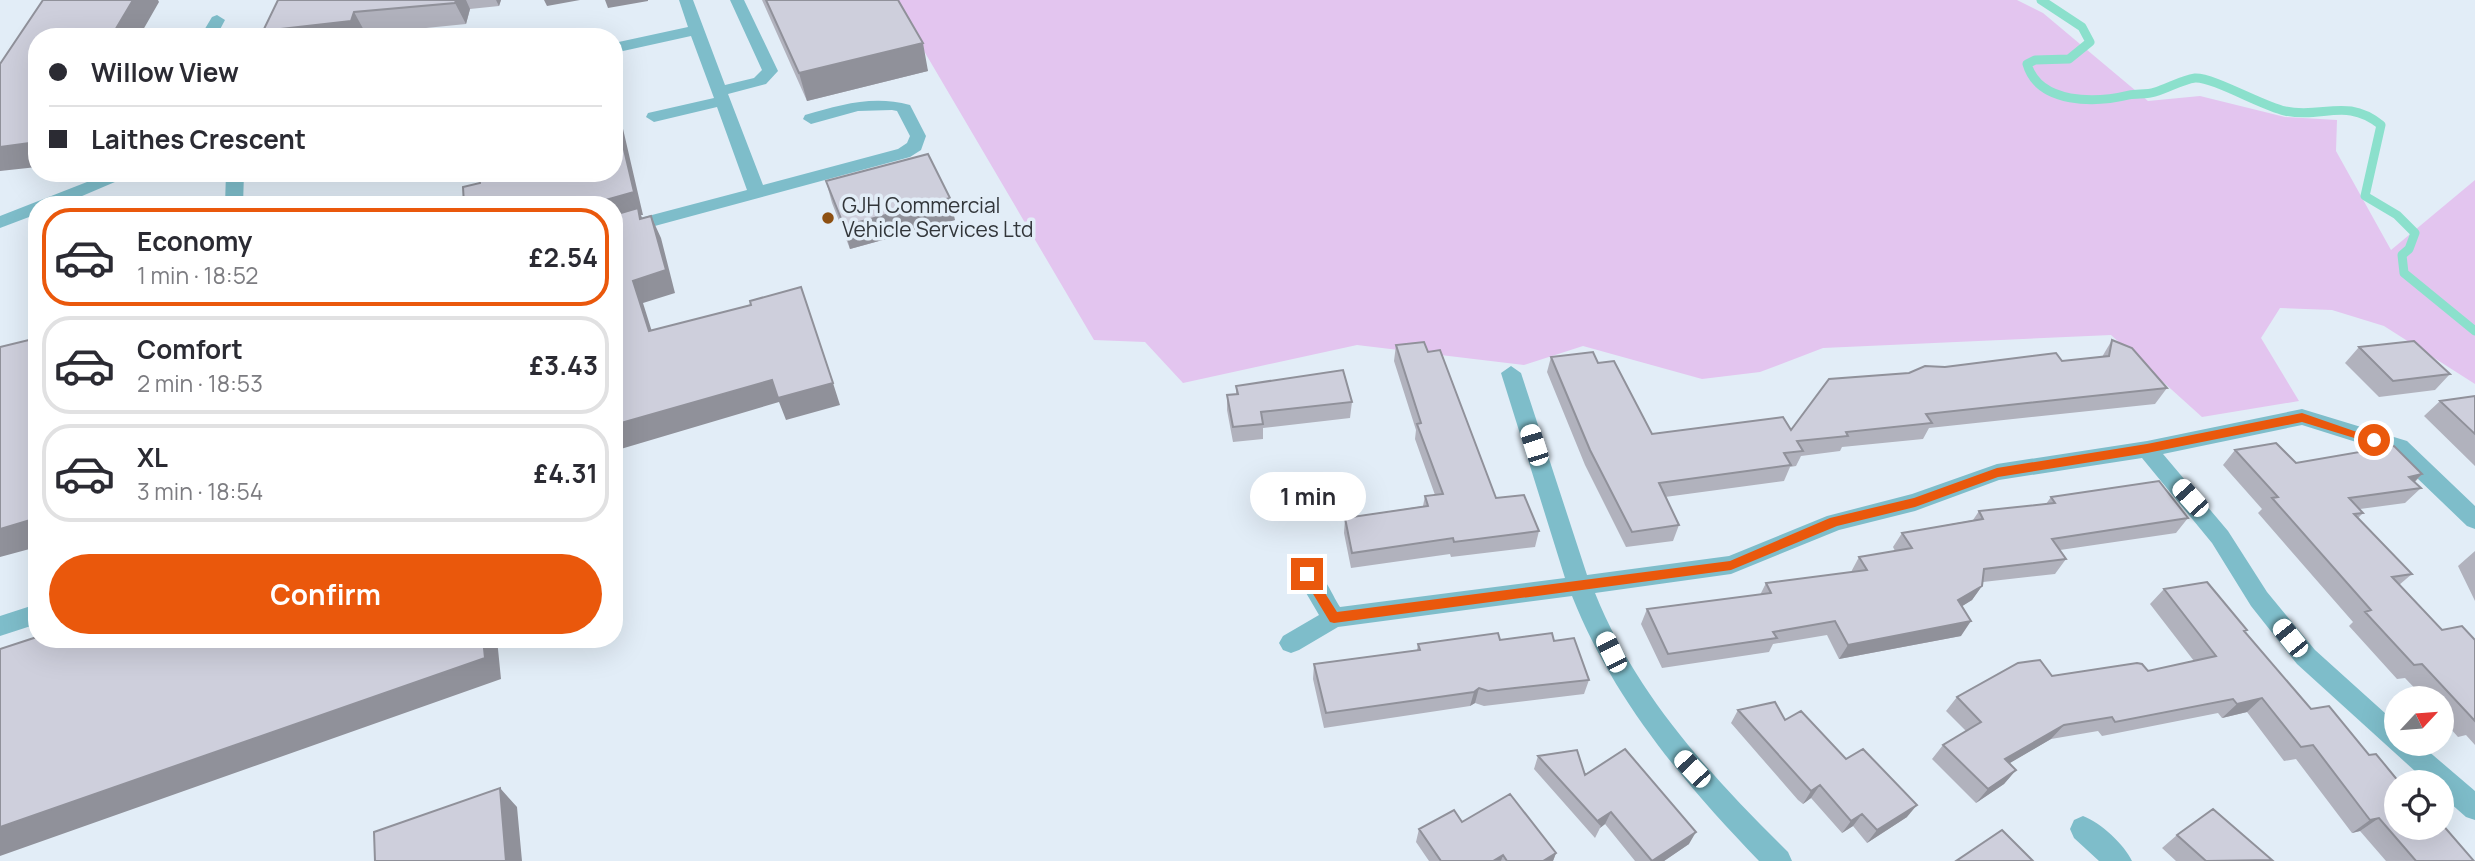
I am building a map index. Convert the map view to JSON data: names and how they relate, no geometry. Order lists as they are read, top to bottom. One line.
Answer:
{"places":["GJH Commercial Vehicle Services Ltd"],"north":"top right","page":{"banner":["Willow View","Laithes Crescent"],"list":[{"name":"Economy","note":"1 min · 18:52","value":"£2.54"},{"name":"Comfort","note":"2 min · 18:53","value":"£3.43"},{"name":"XL","note":"3 min · 18:54","value":"£4.31"}],"bubble":"1 min","buttons":"Confirm"}}
